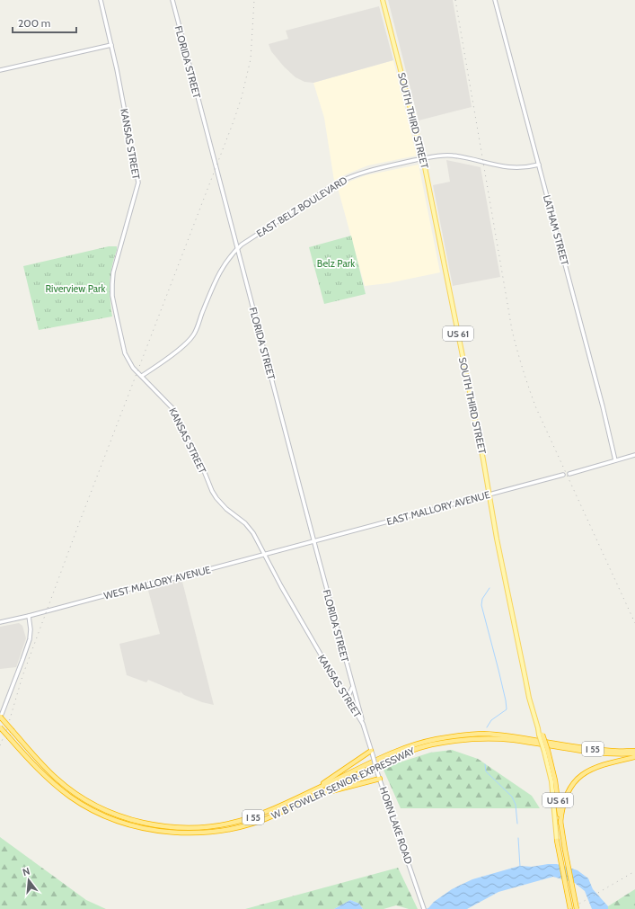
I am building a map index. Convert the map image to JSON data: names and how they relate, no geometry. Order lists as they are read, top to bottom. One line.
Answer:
{"streets":{"highway":["SOUTH THIRD STREET","US 61","I 55","W B FOWLER SENIOR EXPRESSWAY"],"street":["FLORIDA STREET","KANSAS STREET","EAST BELZ BOULEVARD","LATHAM STREET","EAST MALLORY AVENUE","WEST MALLORY AVENUE","HORN LAKE ROAD"]},"crossings":[["FLORIDA STREET","KANSAS STREET"],["FLORIDA STREET","EAST BELZ BOULEVARD"],["FLORIDA STREET","EAST MALLORY AVENUE"],["FLORIDA STREET","WEST MALLORY AVENUE"],["SOUTH THIRD STREET","EAST BELZ BOULEVARD"],["SOUTH THIRD STREET","EAST MALLORY AVENUE"],["KANSAS STREET","EAST BELZ BOULEVARD"],["KANSAS STREET","WEST MALLORY AVENUE"],["KANSAS STREET","HORN LAKE ROAD"],["EAST BELZ BOULEVARD","LATHAM STREET"],["EAST MALLORY AVENUE","WEST MALLORY AVENUE"]],"parks":["Belz Park","Riverview Park"],"scale_bar":"200 m","north":"top"}
